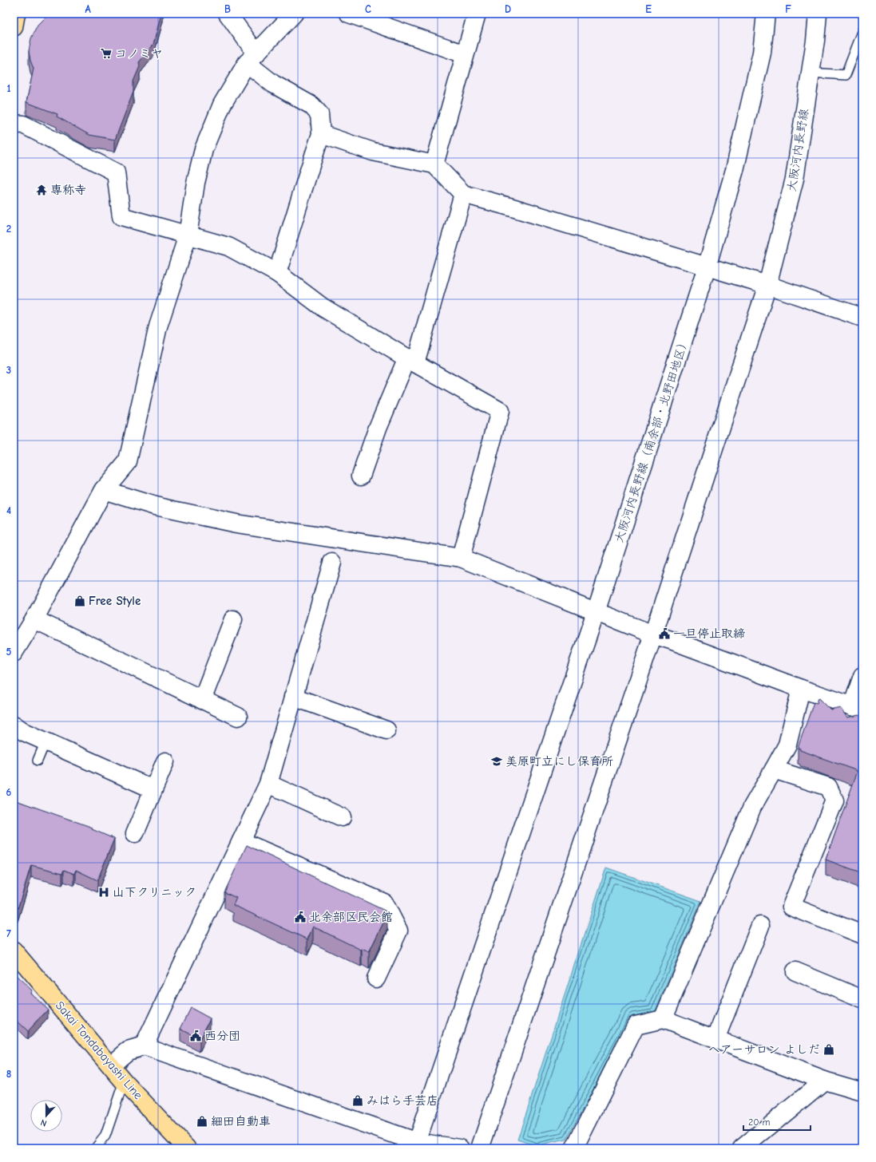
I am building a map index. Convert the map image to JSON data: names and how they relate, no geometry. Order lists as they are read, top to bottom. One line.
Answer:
{"streets":{"main road":["Sakai Tondabayashi Line"],"street":["大阪河内長野線","大阪河内長野線（南余部・北野田地区）"]},"places":{"supermarket":["コノミヤ"],"temple":["専称寺"],"shop":["Free Style","ヘアーサロン よしだ","みはら手芸店","細田自動車"],"public building":["一旦停止取締","北余部区民会館","西分団"],"school or university":["美原町立にし保育所"],"hospital":["山下クリニック"]},"scale_bar":"20 m","north":"bottom","grid":{"columns":["A","B","C","D","E","F"],"rows":["1","2","3","4","5","6","7","8"]}}
